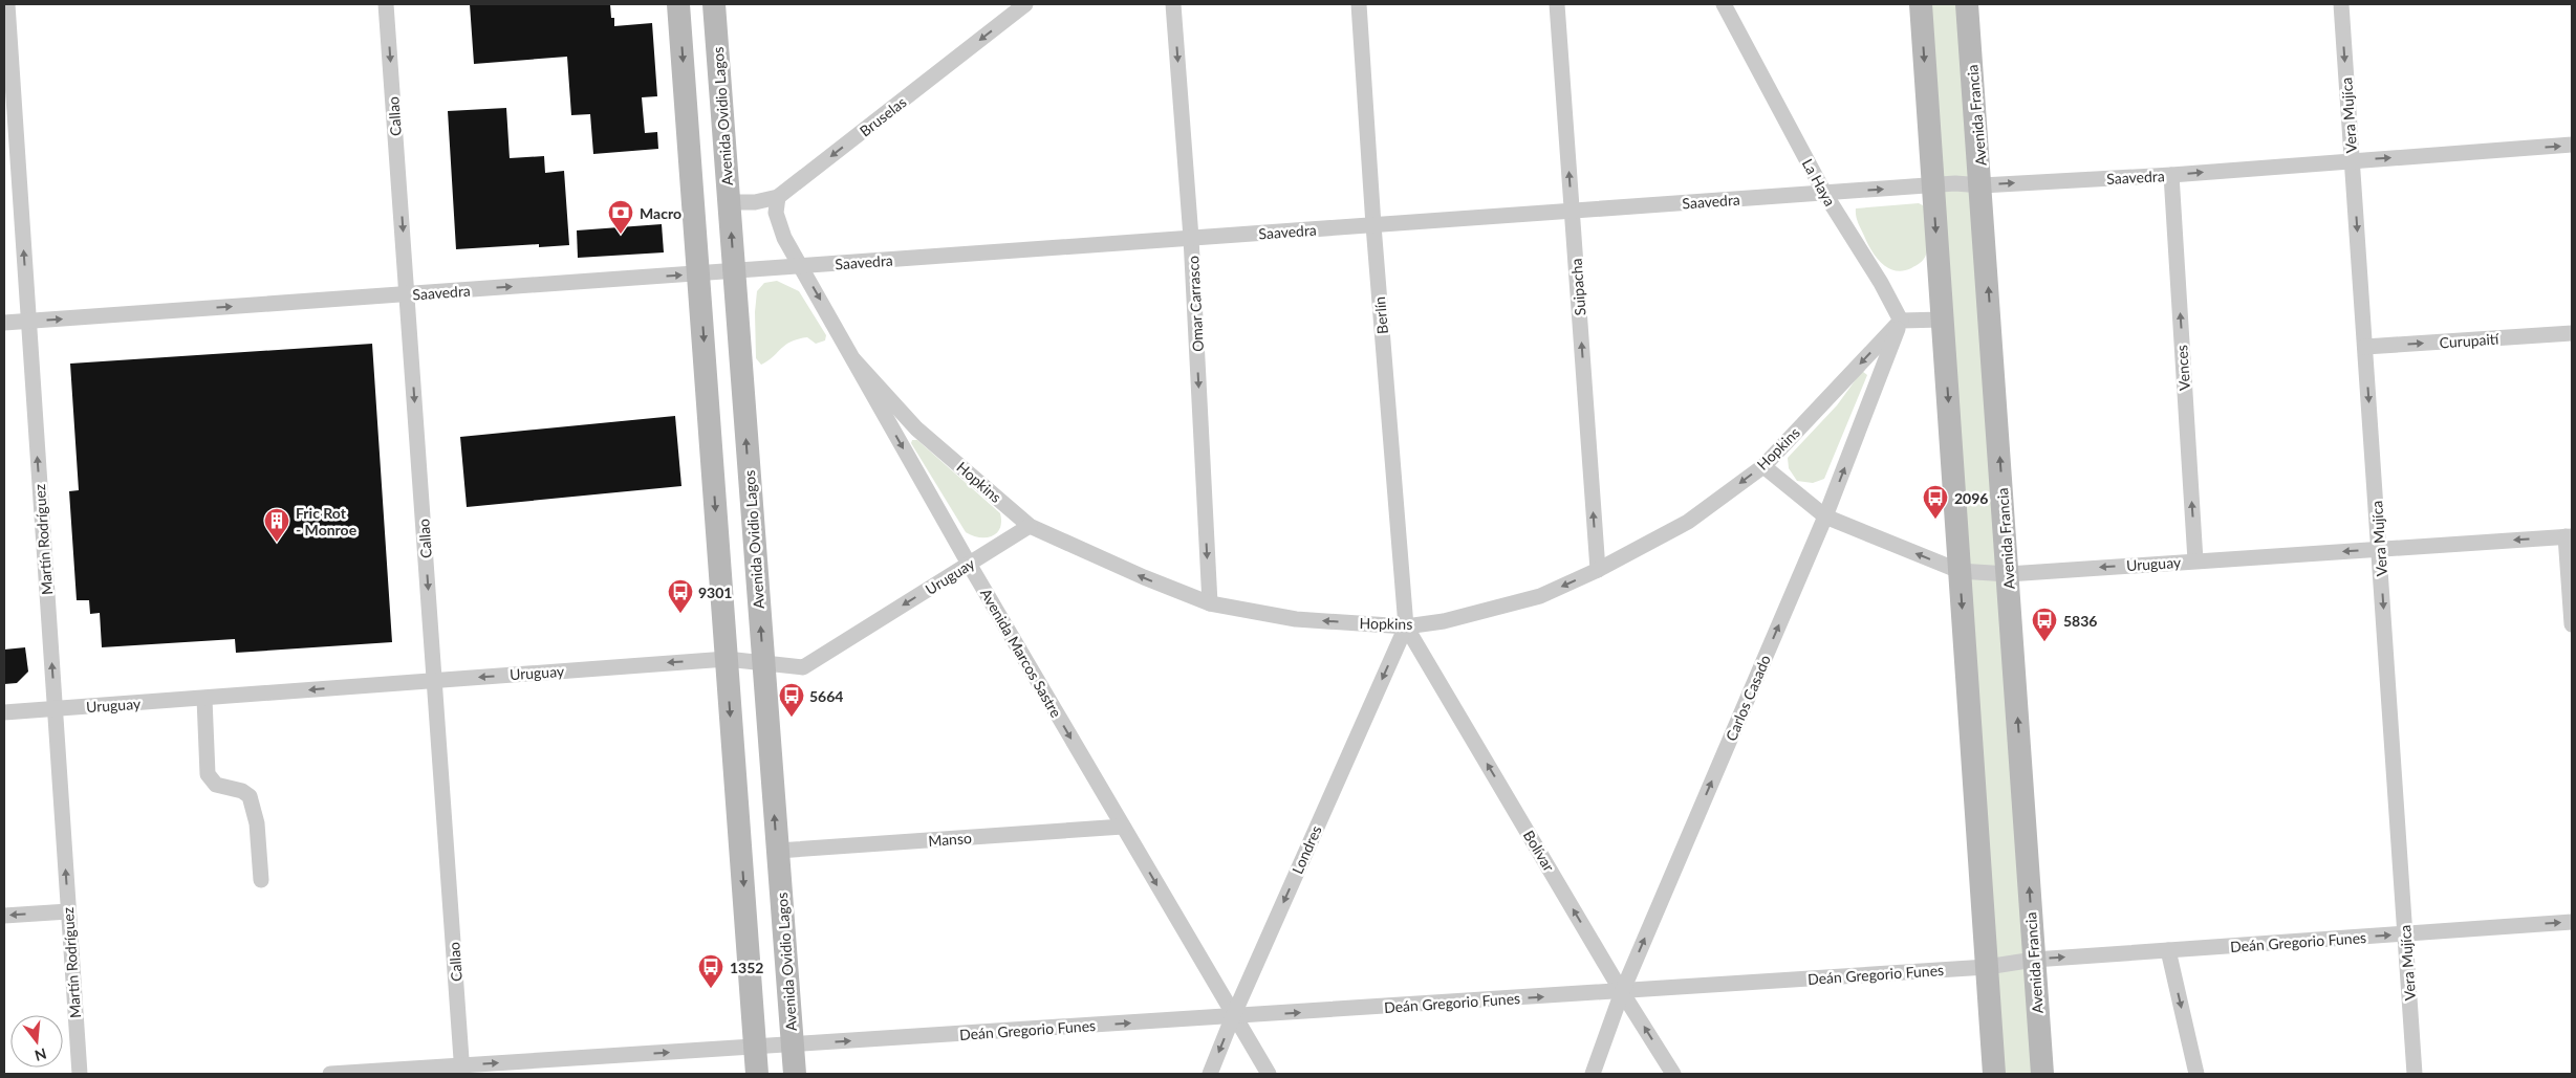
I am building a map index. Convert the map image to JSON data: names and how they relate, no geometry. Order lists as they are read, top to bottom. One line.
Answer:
{"streets":{"main road":["Avenida Francia","Avenida Ovidio Lagos"],"street":["Vera Mujíca","Callao","Bruselas","Saavedra","La Haya","Suipacha","Omar Carrasco","Berlín","Curupaití","Vences","Hopkins","Martín Rodríguez","Uruguay","Avenida Marcos Sastre","Carlos Casado","Manso","Londres","Bolívar","Deán Gregorio Funes"]},"crossings":[["Avenida Francia","Saavedra"],["Avenida Francia","Uruguay"],["Avenida Francia","Deán Gregorio Funes"],["Vera Mujíca","Saavedra"],["Vera Mujíca","Curupaití"],["Vera Mujíca","Uruguay"],["Vera Mujíca","Deán Gregorio Funes"],["Callao","Saavedra"],["Callao","Uruguay"],["Callao","Deán Gregorio Funes"],["Avenida Ovidio Lagos","Bruselas"],["Avenida Ovidio Lagos","Saavedra"],["Avenida Ovidio Lagos","Uruguay"],["Avenida Ovidio Lagos","Manso"],["Avenida Ovidio Lagos","Deán Gregorio Funes"],["Bruselas","Avenida Marcos Sastre"],["Saavedra","La Haya"],["Saavedra","Suipacha"],["Saavedra","Omar Carrasco"],["Saavedra","Berlín"],["Saavedra","Vences"],["Saavedra","Martín Rodríguez"],["Saavedra","Avenida Marcos Sastre"],["La Haya","Hopkins"],["La Haya","Carlos Casado"],["Suipacha","Hopkins"],["Omar Carrasco","Hopkins"],["Berlín","Hopkins"],["Berlín","Londres"],["Berlín","Bolívar"],["Vences","Uruguay"],["Hopkins","Uruguay"],["Hopkins","Avenida Marcos Sastre"],["Hopkins","Carlos Casado"],["Hopkins","Londres"],["Hopkins","Bolívar"],["Martín Rodríguez","Uruguay"],["Uruguay","Avenida Marcos Sastre"],["Uruguay","Carlos Casado"],["Avenida Marcos Sastre","Manso"],["Avenida Marcos Sastre","Londres"],["Avenida Marcos Sastre","Deán Gregorio Funes"],["Carlos Casado","Bolívar"],["Carlos Casado","Deán Gregorio Funes"],["Londres","Bolívar"],["Londres","Deán Gregorio Funes"],["Bolívar","Deán Gregorio Funes"]],"one_way":["Vera Mujíca","Callao","Bruselas","Saavedra","Suipacha","Omar Carrasco","Curupaití","Vences","Hopkins","Martín Rodríguez","Uruguay","Avenida Marcos Sastre","Carlos Casado","Londres","Bolívar","Deán Gregorio Funes"],"places":{"bank":["Macro"],"bus stop":["2096","9301","5836","5664","1352"],"building":["Fric Rot - Monroe"]},"north":"bottom"}
